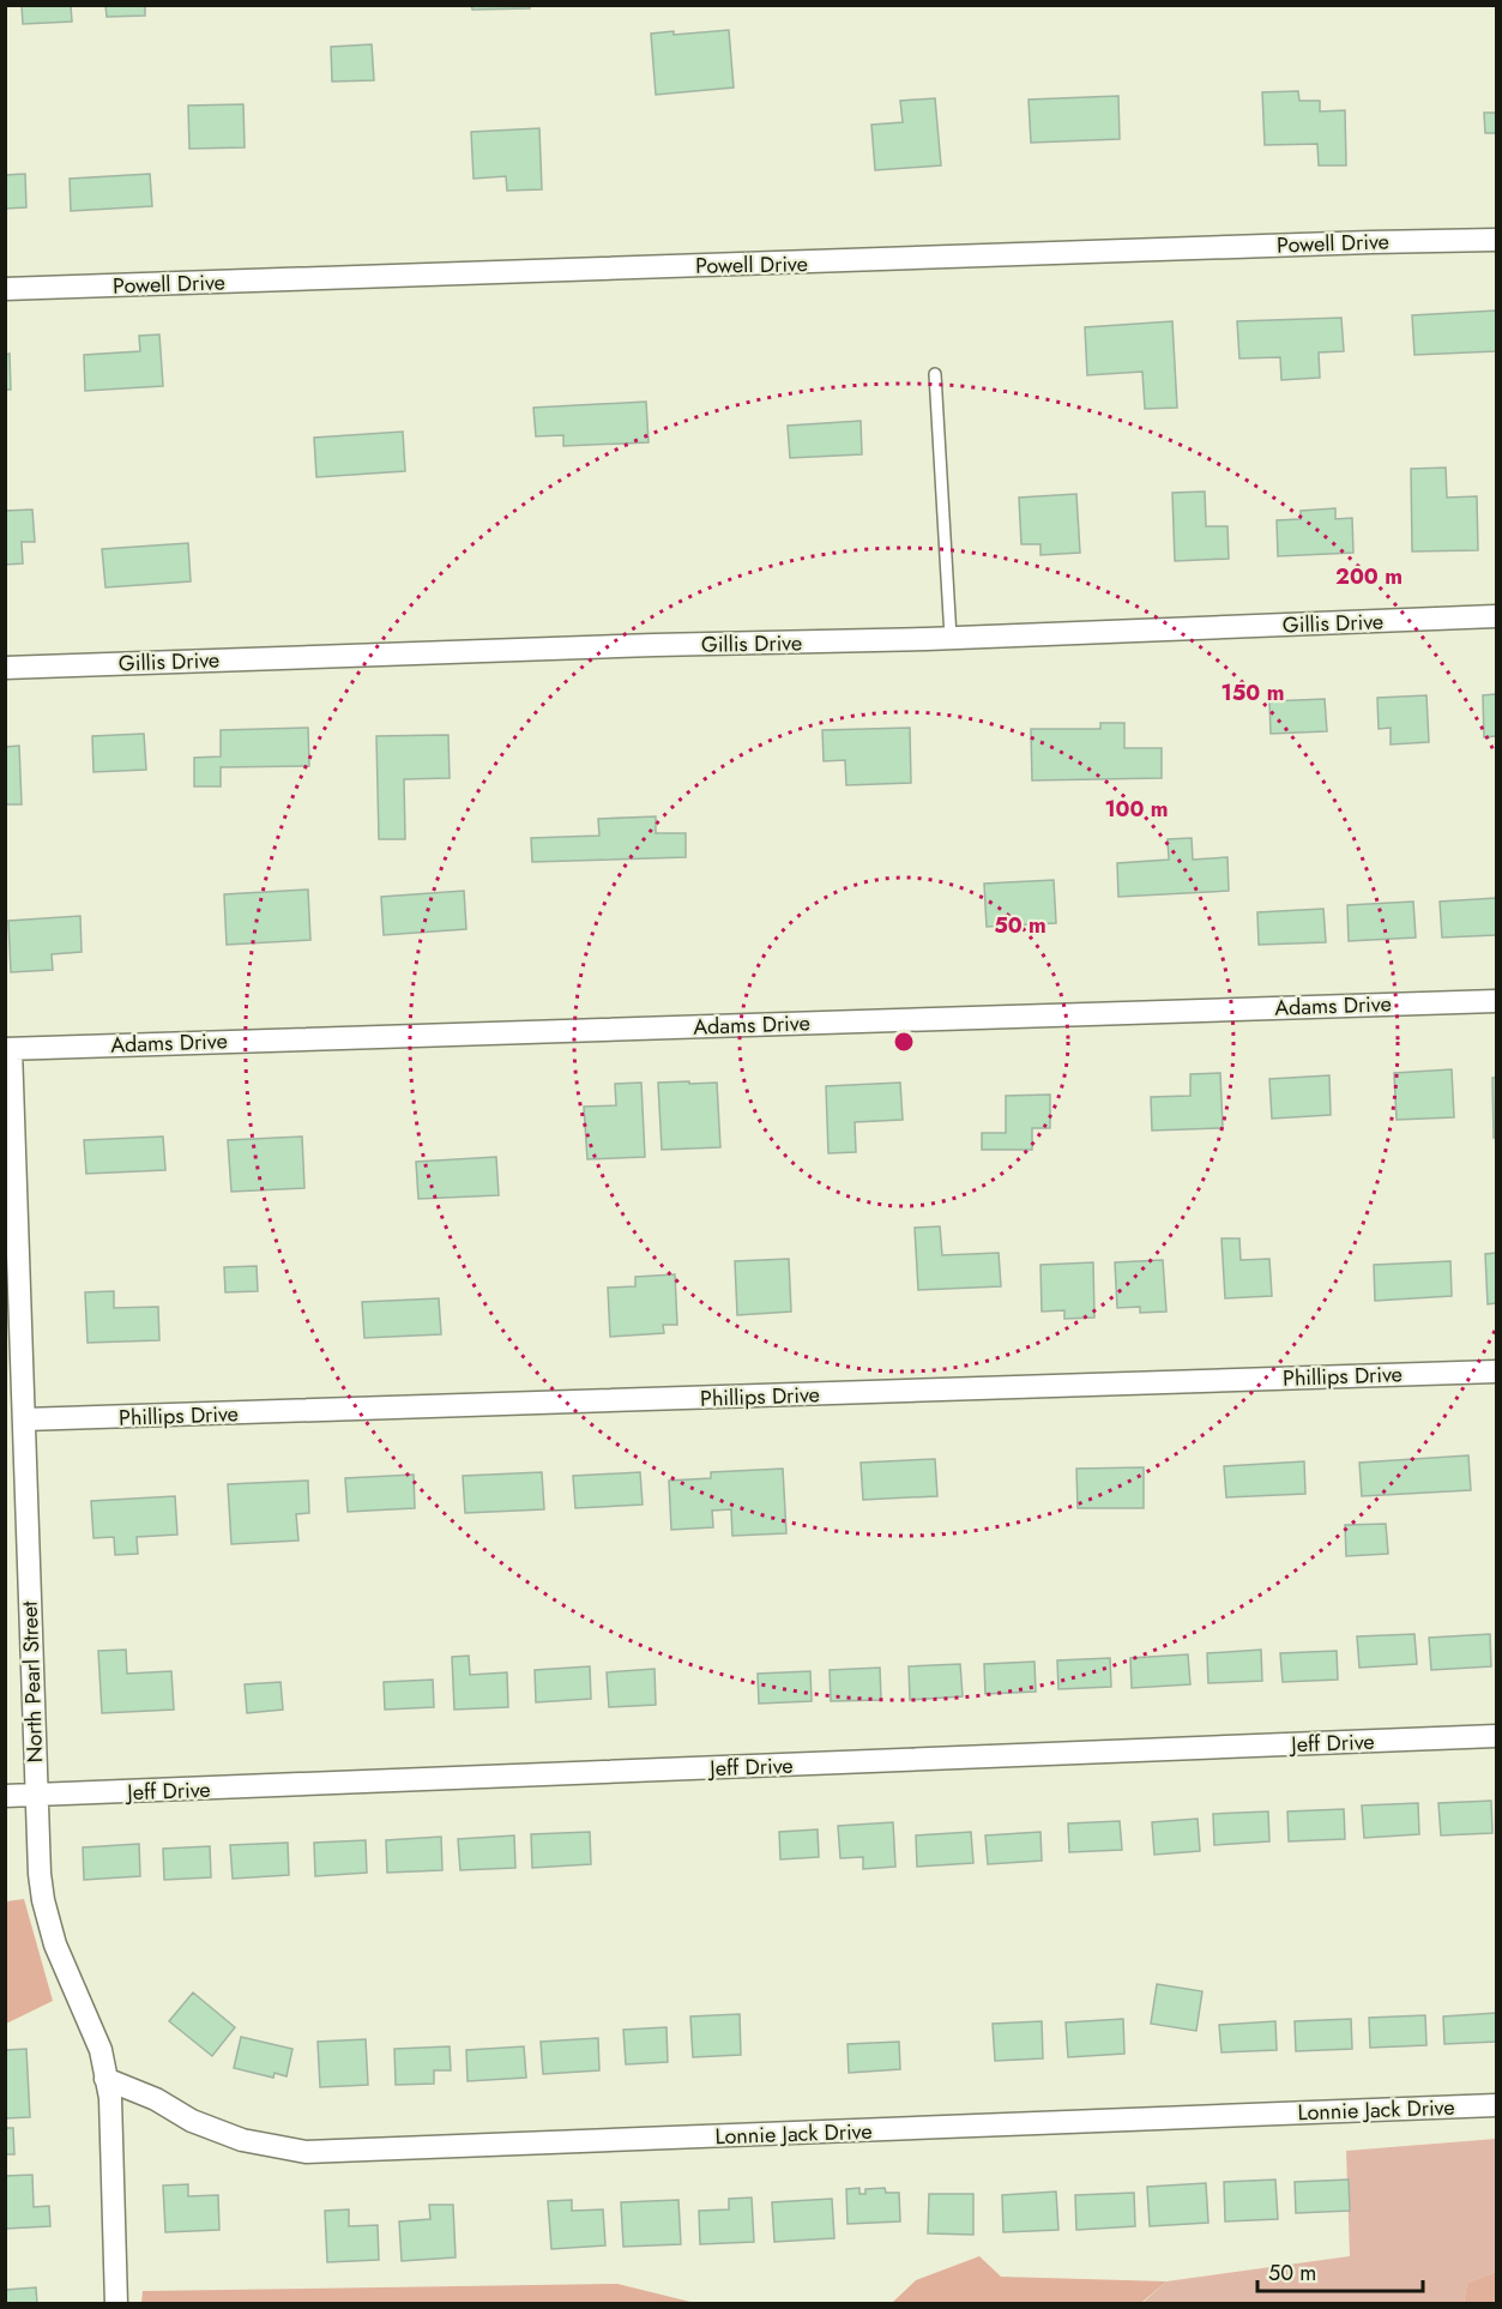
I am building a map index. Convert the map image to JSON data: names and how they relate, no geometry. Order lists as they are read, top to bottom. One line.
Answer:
{"streets":{"street":["Powell Drive","Gillis Drive","Adams Drive","Phillips Drive","North Pearl Street","Jeff Drive","Lonnie Jack Drive"]},"crossings":[["Adams Drive","North Pearl Street"],["Phillips Drive","North Pearl Street"],["North Pearl Street","Jeff Drive"],["North Pearl Street","Lonnie Jack Drive"]],"scale_bar":"50 m","rings":["200 m","150 m","100 m","50 m"]}
